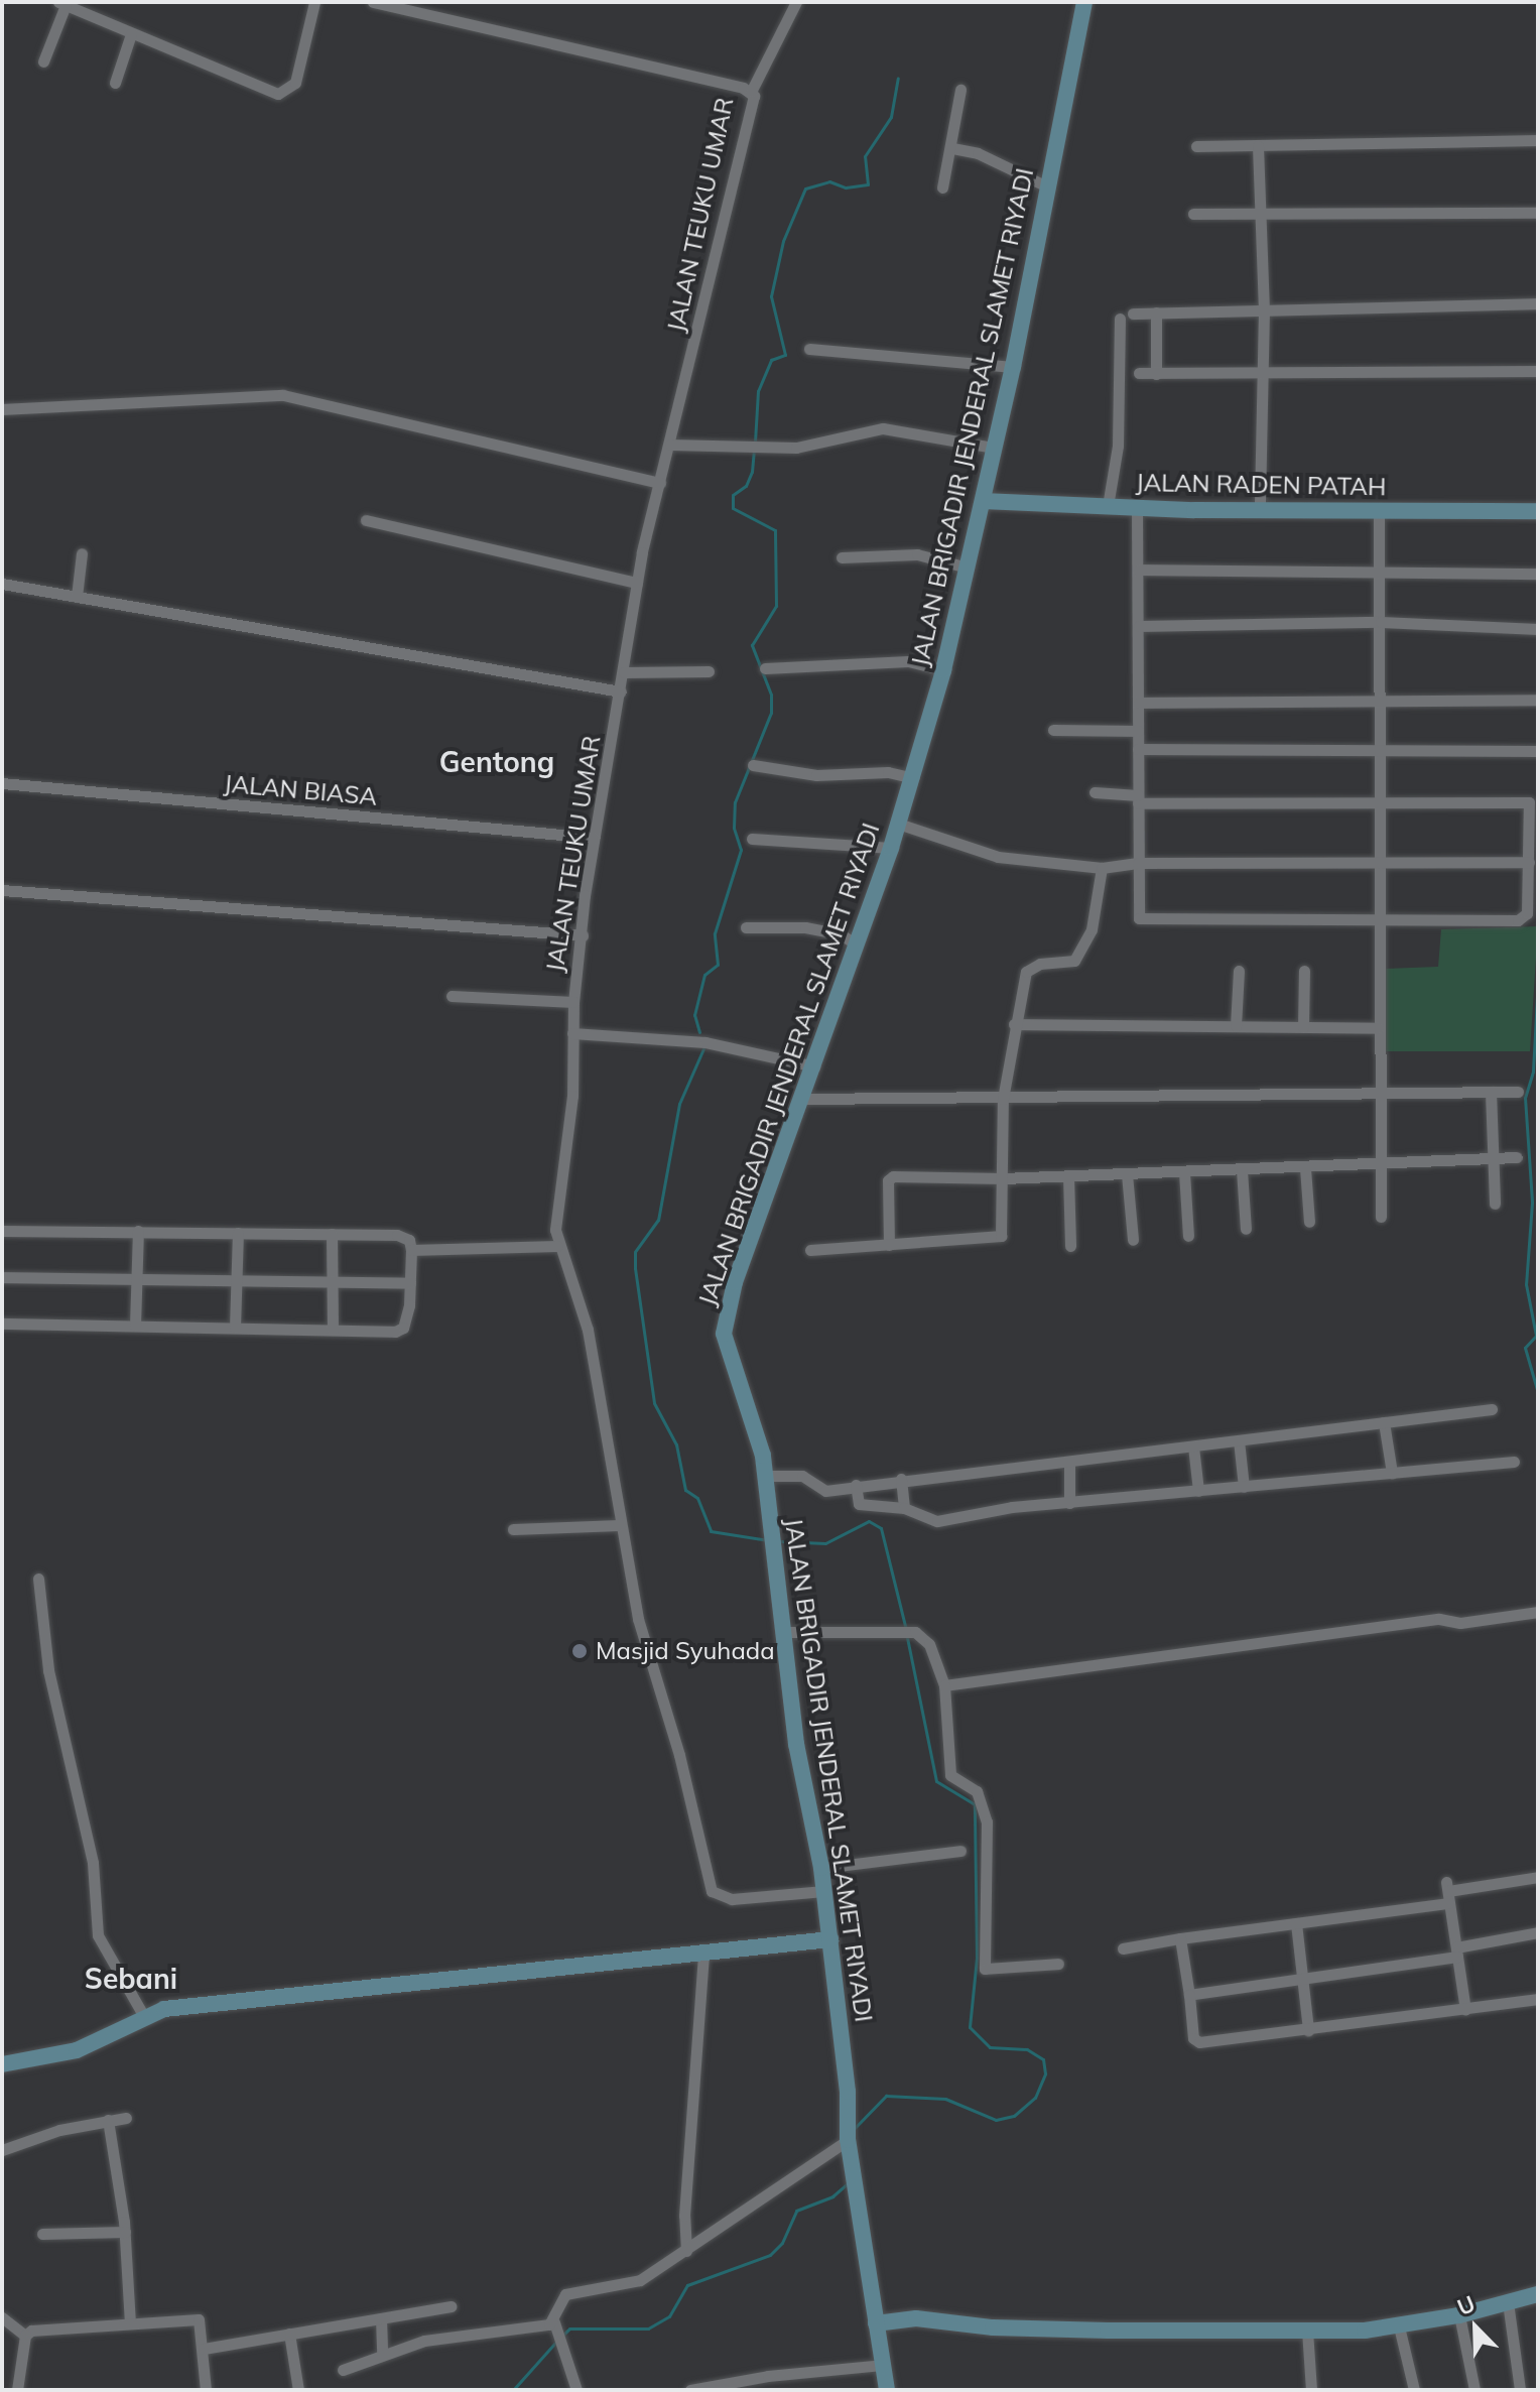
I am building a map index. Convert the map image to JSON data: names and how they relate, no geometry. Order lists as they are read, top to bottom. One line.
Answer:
{"streets":{"main road":["JALAN BRIGADIR JENDERAL SLAMET RIYADI","JALAN RADEN PATAH"],"street":["JALAN TEUKU UMAR","JALAN BIASA"]},"crossings":[["JALAN TEUKU UMAR","JALAN BRIGADIR JENDERAL SLAMET RIYADI"],["JALAN TEUKU UMAR","JALAN BIASA"],["JALAN BRIGADIR JENDERAL SLAMET RIYADI","JALAN RADEN PATAH"]],"districts":["Gentong","Sebani"],"places":["Masjid Syuhada"],"north":"top left"}
